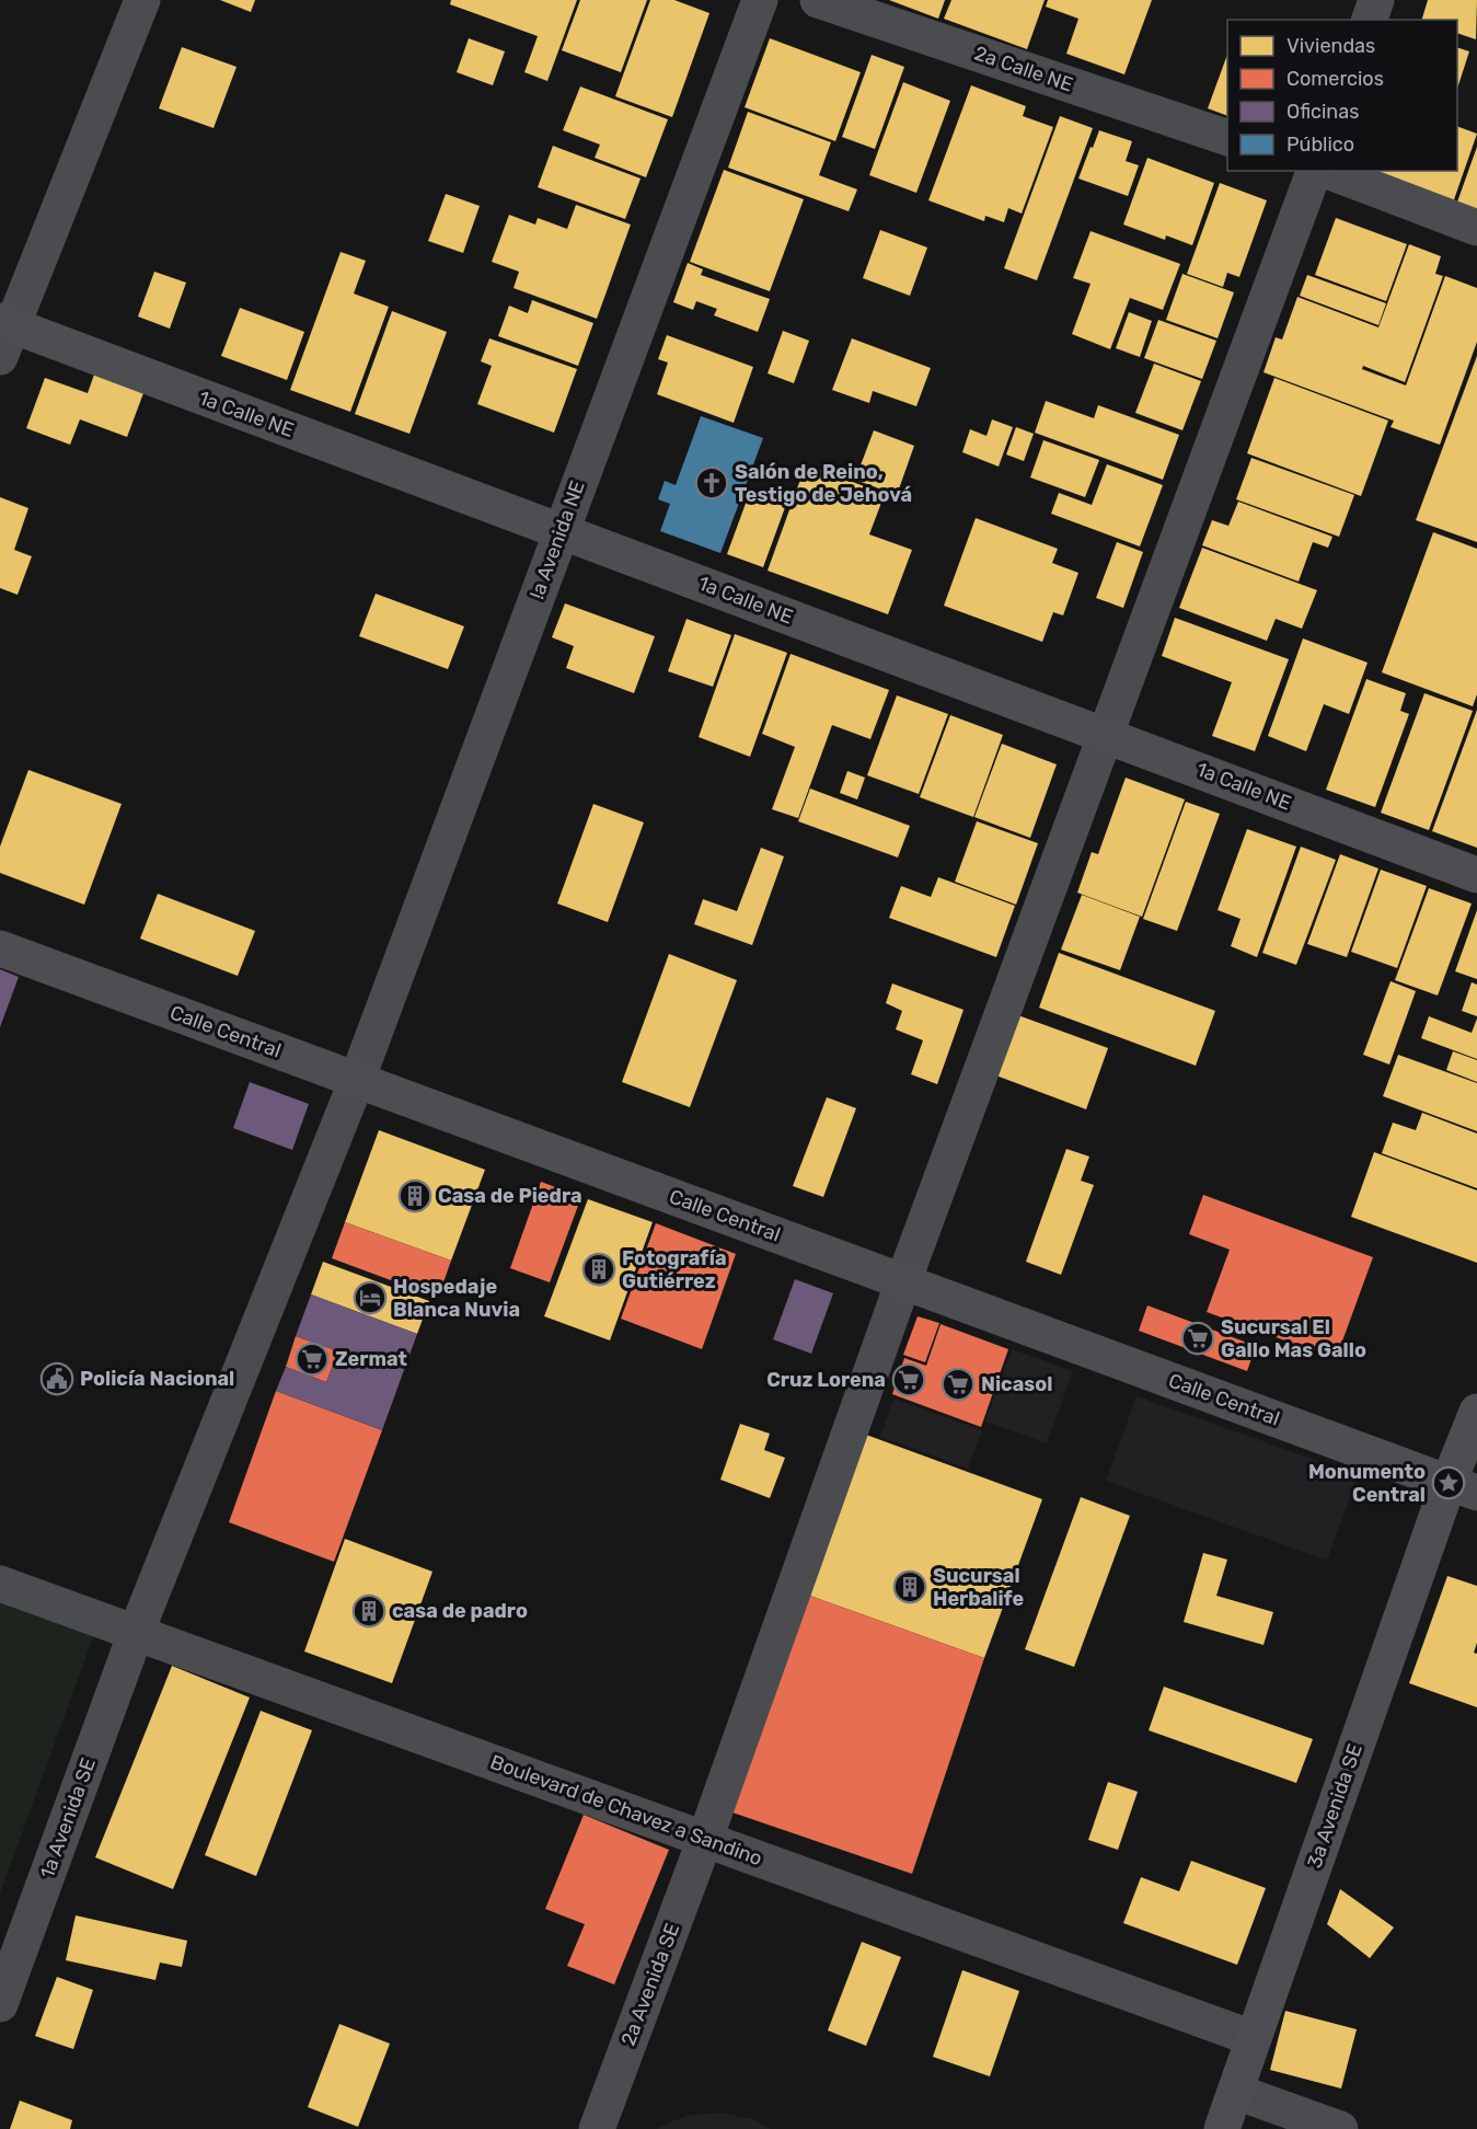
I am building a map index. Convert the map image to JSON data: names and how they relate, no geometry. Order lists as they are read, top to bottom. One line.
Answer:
{"streets":{"highway":["1a Calle NE","Calle Central","3a Avenida SE"],"street":["2a Calle NE","!a Avenida NE","Boulevard de Chavez a Sandino","1a Avenida SE","2a Avenida SE"]},"crossings":[["1a Calle NE","!a Avenida NE"],["1a Calle NE","2a Avenida SE"],["!a Avenida NE","Calle Central"],["!a Avenida NE","Boulevard de Chavez a Sandino"],["!a Avenida NE","1a Avenida SE"],["Calle Central","3a Avenida SE"],["Calle Central","2a Avenida SE"],["3a Avenida SE","Boulevard de Chavez a Sandino"],["Boulevard de Chavez a Sandino","1a Avenida SE"],["Boulevard de Chavez a Sandino","2a Avenida SE"]],"places":{"church":["Salón de Reino, Testigo de Jehová"],"building":["Casa de Piedra","Fotografía Gutiérrez","Sucursal Herbalife","casa de padro"],"hotel":["Hospedaje Blanca Nuvia"],"supermarket":["Sucursal El Gallo Mas Gallo","Zermat","Cruz Lorena","Nicasol"],"public building":["Policía Nacional"],"place":["Monumento Central"]},"legend":["Viviendas","Comercios","Oficinas","Público"]}
